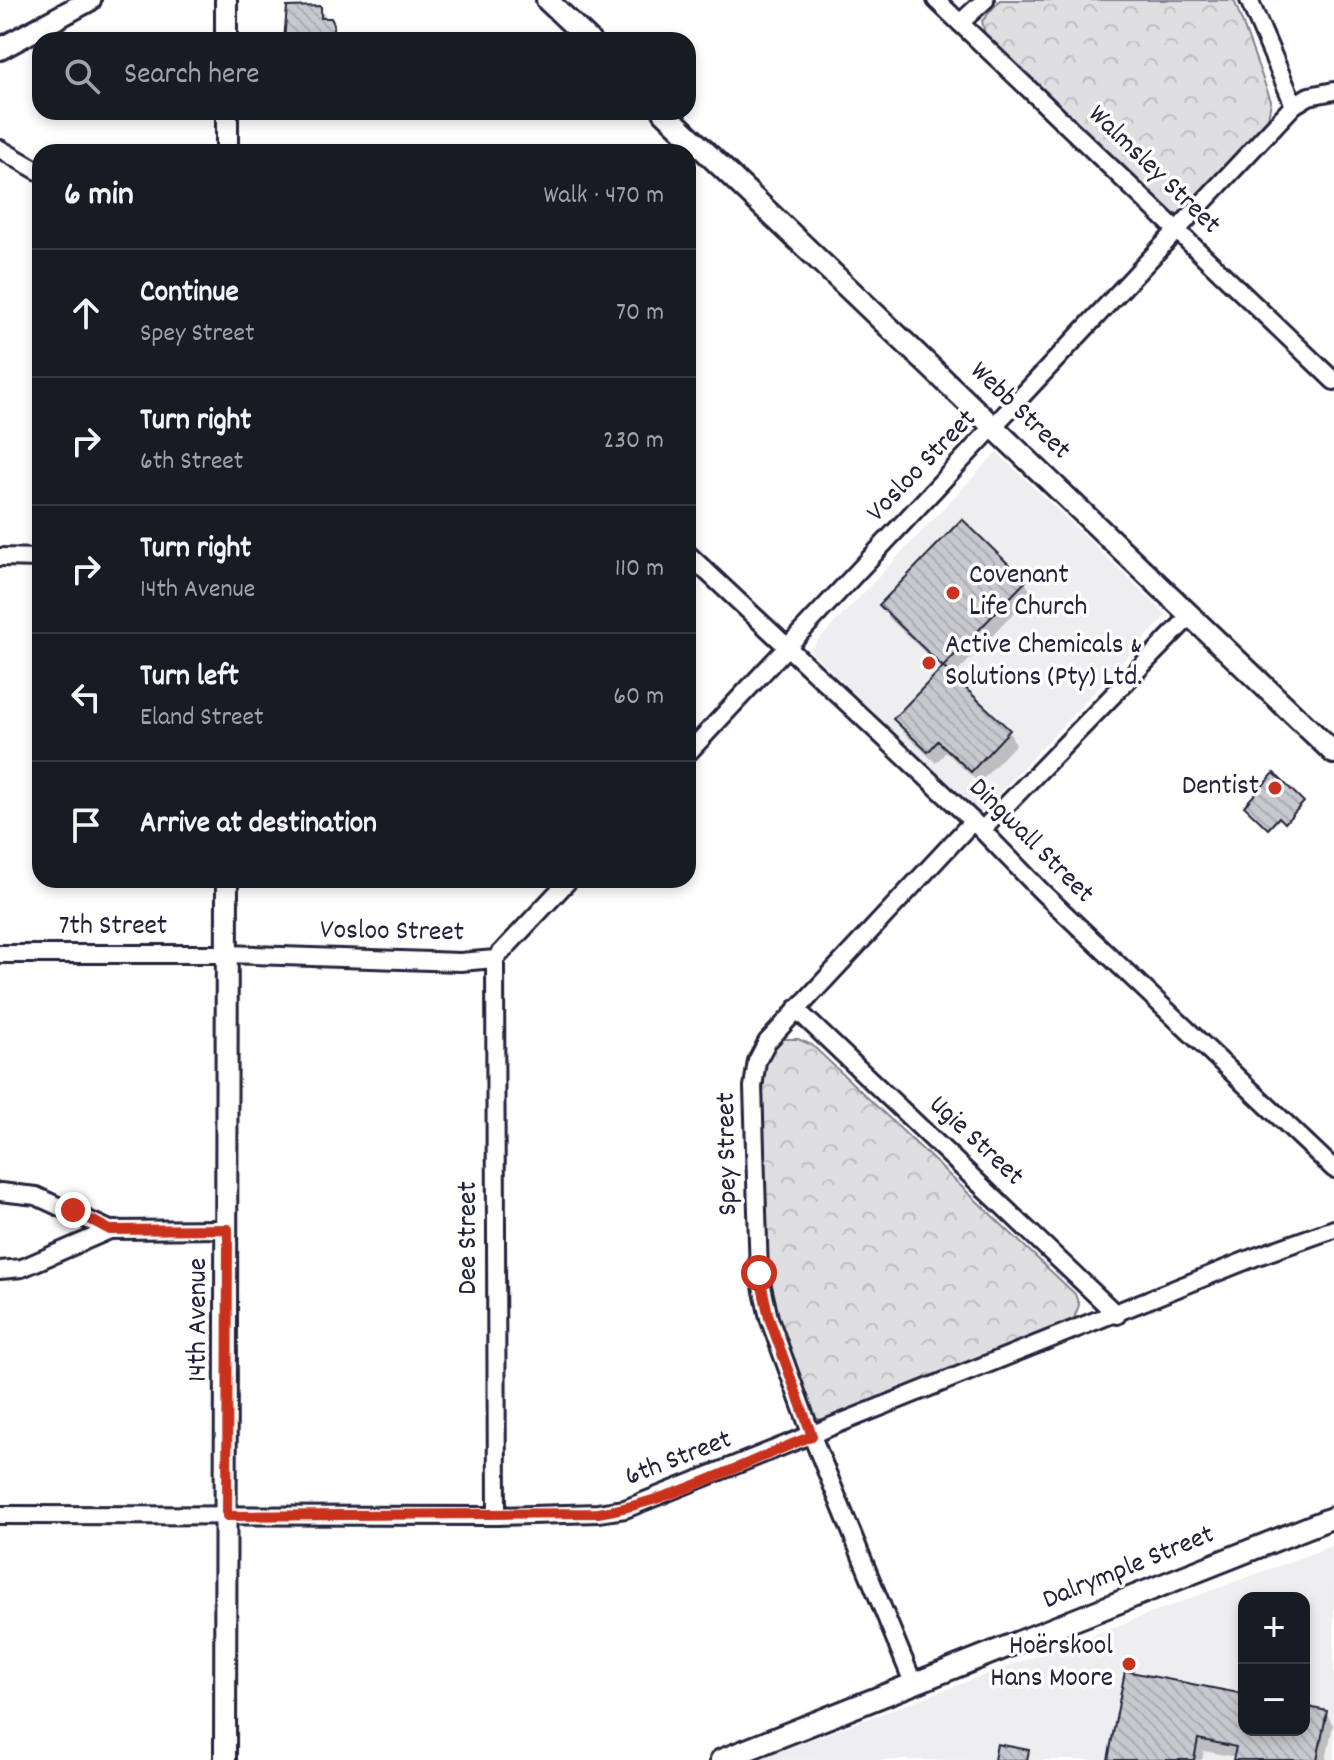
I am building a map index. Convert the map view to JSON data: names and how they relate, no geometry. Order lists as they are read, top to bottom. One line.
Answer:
{"streets":{"street":["Walmsley Street","Webb Street","Vosloo Street","Dingwall Street","7th Street","Ugie Street","Spey Street","Dee Street","14th Avenue","6th Street","Dalrymple Street"]},"crossings":[["Walmsley Street","Vosloo Street"],["Webb Street","Vosloo Street"],["Webb Street","Spey Street"],["Vosloo Street","Dingwall Street"],["Vosloo Street","7th Street"],["Vosloo Street","Dee Street"],["Vosloo Street","14th Avenue"],["Dingwall Street","Spey Street"],["7th Street","14th Avenue"],["Ugie Street","Spey Street"],["Ugie Street","6th Street"],["Spey Street","6th Street"],["Spey Street","Dalrymple Street"],["Dee Street","6th Street"],["14th Avenue","6th Street"]],"places":["Covenant Life Church","Active Chemicals & Solutions (Pty) Ltd.","Dentist","Hoërskool Hans Moore"],"page":{"search":"Search here","heading":["6 min","Walk · 470 m"],"list":[["Continue","Spey Street","70 m"],["Turn right","6th Street","230 m"],["Turn right","14th Avenue","110 m"],["Turn left","Eland Street","60 m"],"Arrive at destination"],"map_buttons":["+","−"]}}
